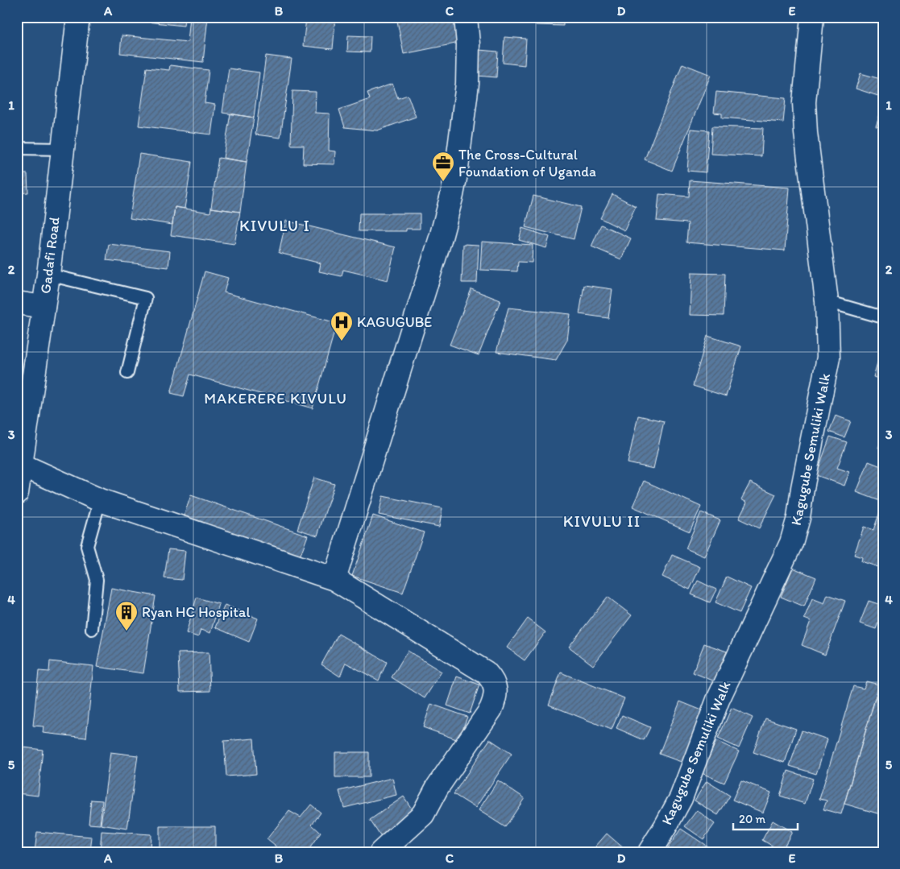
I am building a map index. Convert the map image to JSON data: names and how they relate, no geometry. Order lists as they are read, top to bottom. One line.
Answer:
{"streets":{"street":["Gadafi Road","Kagugube Semuliki Walk"]},"districts":["KIVULU I","MAKERERE KIVULU","KIVULU II"],"places":{"office":["The Cross-Cultural Foundation of Uganda"],"hospital":["KAGUGUBE"],"building":["Ryan HC Hospital"]},"scale_bar":"20 m","grid":{"columns":["A","B","C","D","E"],"rows":["1","2","3","4","5"]}}
